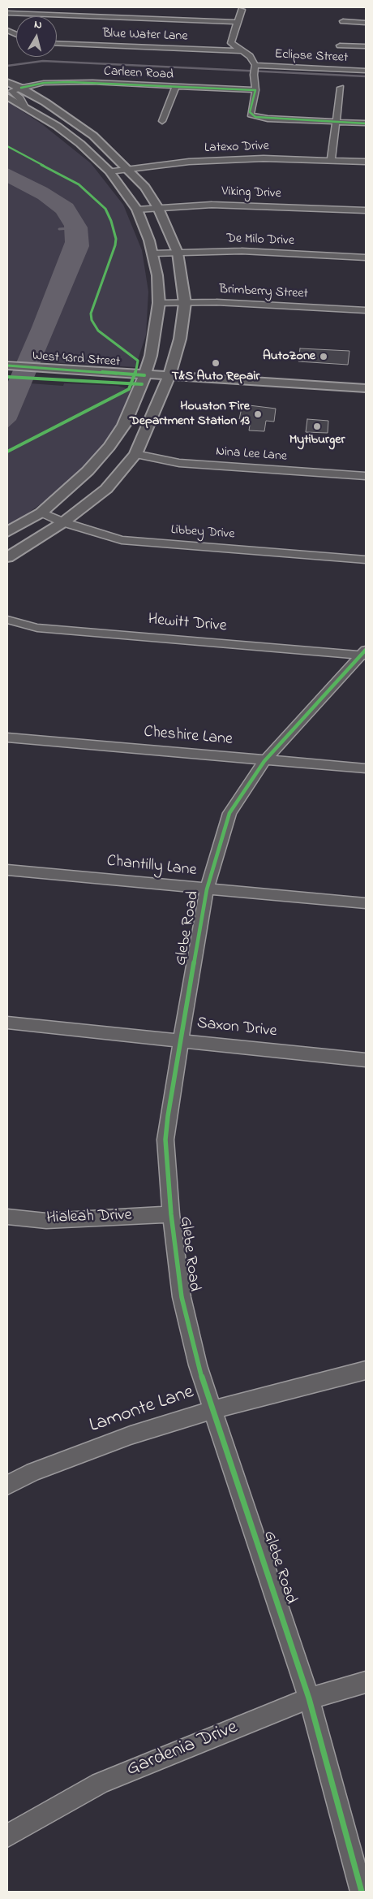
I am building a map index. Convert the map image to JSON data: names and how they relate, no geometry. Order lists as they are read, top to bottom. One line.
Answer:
{"streets":{"main road":["West 43rd Street"],"street":["Blue Water Lane","Eclipse Street","Carleen Road","Latexo Drive","Viking Drive","De Milo Drive","Brimberry Street","Nina Lee Lane","Libbey Drive","Hewitt Drive","Cheshire Lane","Chantilly Lane","Glebe Road","Saxon Drive","Hialeah Drive","Lamonte Lane","Gardenia Drive"]},"crossings":[["Hewitt Drive","Glebe Road"],["Cheshire Lane","Glebe Road"],["Chantilly Lane","Glebe Road"],["Glebe Road","Saxon Drive"],["Glebe Road","Hialeah Drive"],["Glebe Road","Lamonte Lane"],["Glebe Road","Gardenia Drive"]],"places":["AutoZone","T&S Auto Repair","Houston Fire Department Station 13","Mytiburger"],"north":"top"}
